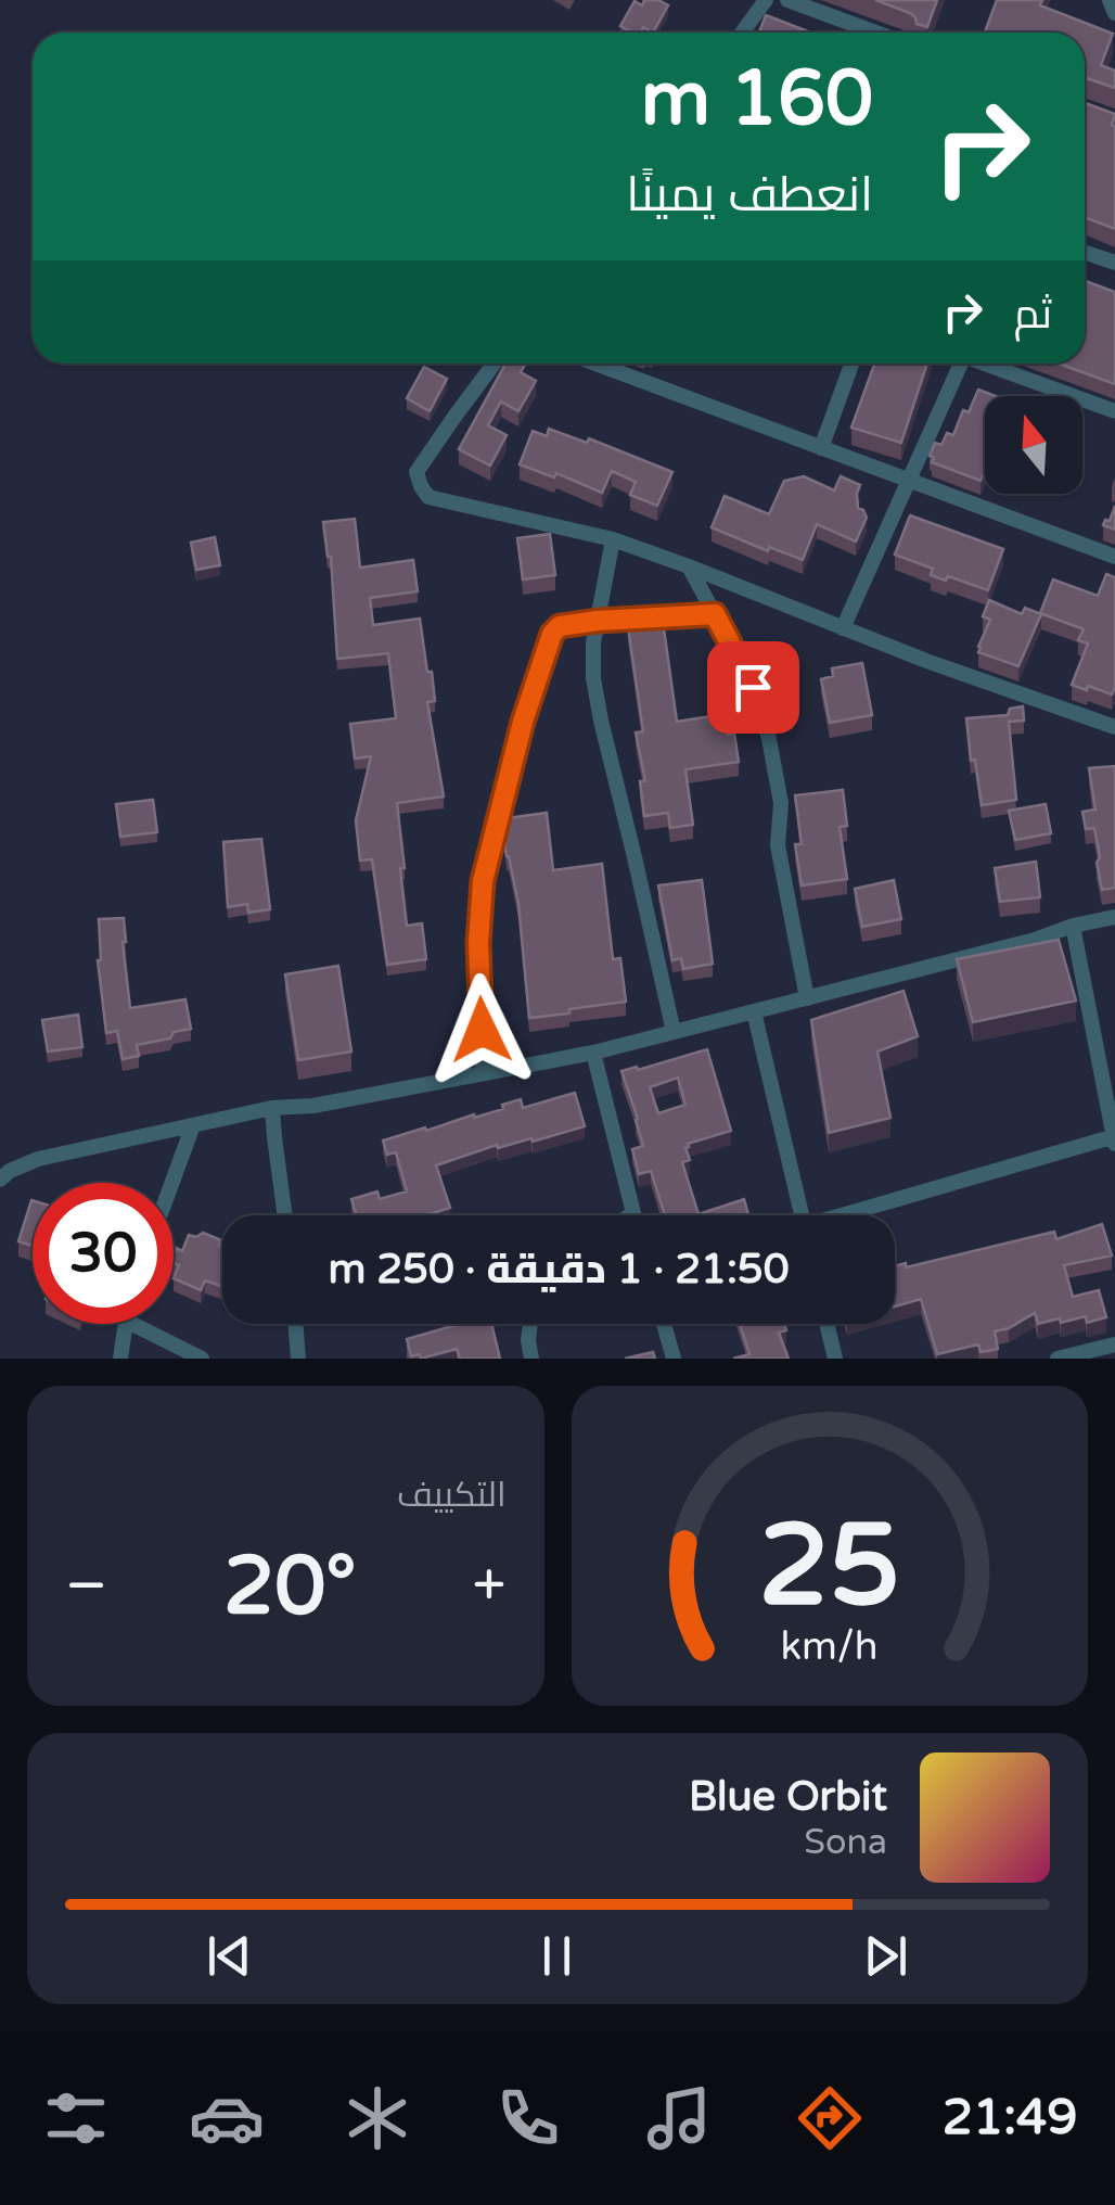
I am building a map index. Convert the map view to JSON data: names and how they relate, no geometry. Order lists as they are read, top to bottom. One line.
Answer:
{"north":"top","page":{"turn":["160 m","انعطف يمينًا"],"then":"ثم","limit":"30","trip":"21:50 · 1 دقيقة · 250 m","tile":"التكييف","heat":["−","20°","+"],"song":["Blue Orbit","Sona"],"tabs":"21:49","gauge":["25","km/h"]}}
